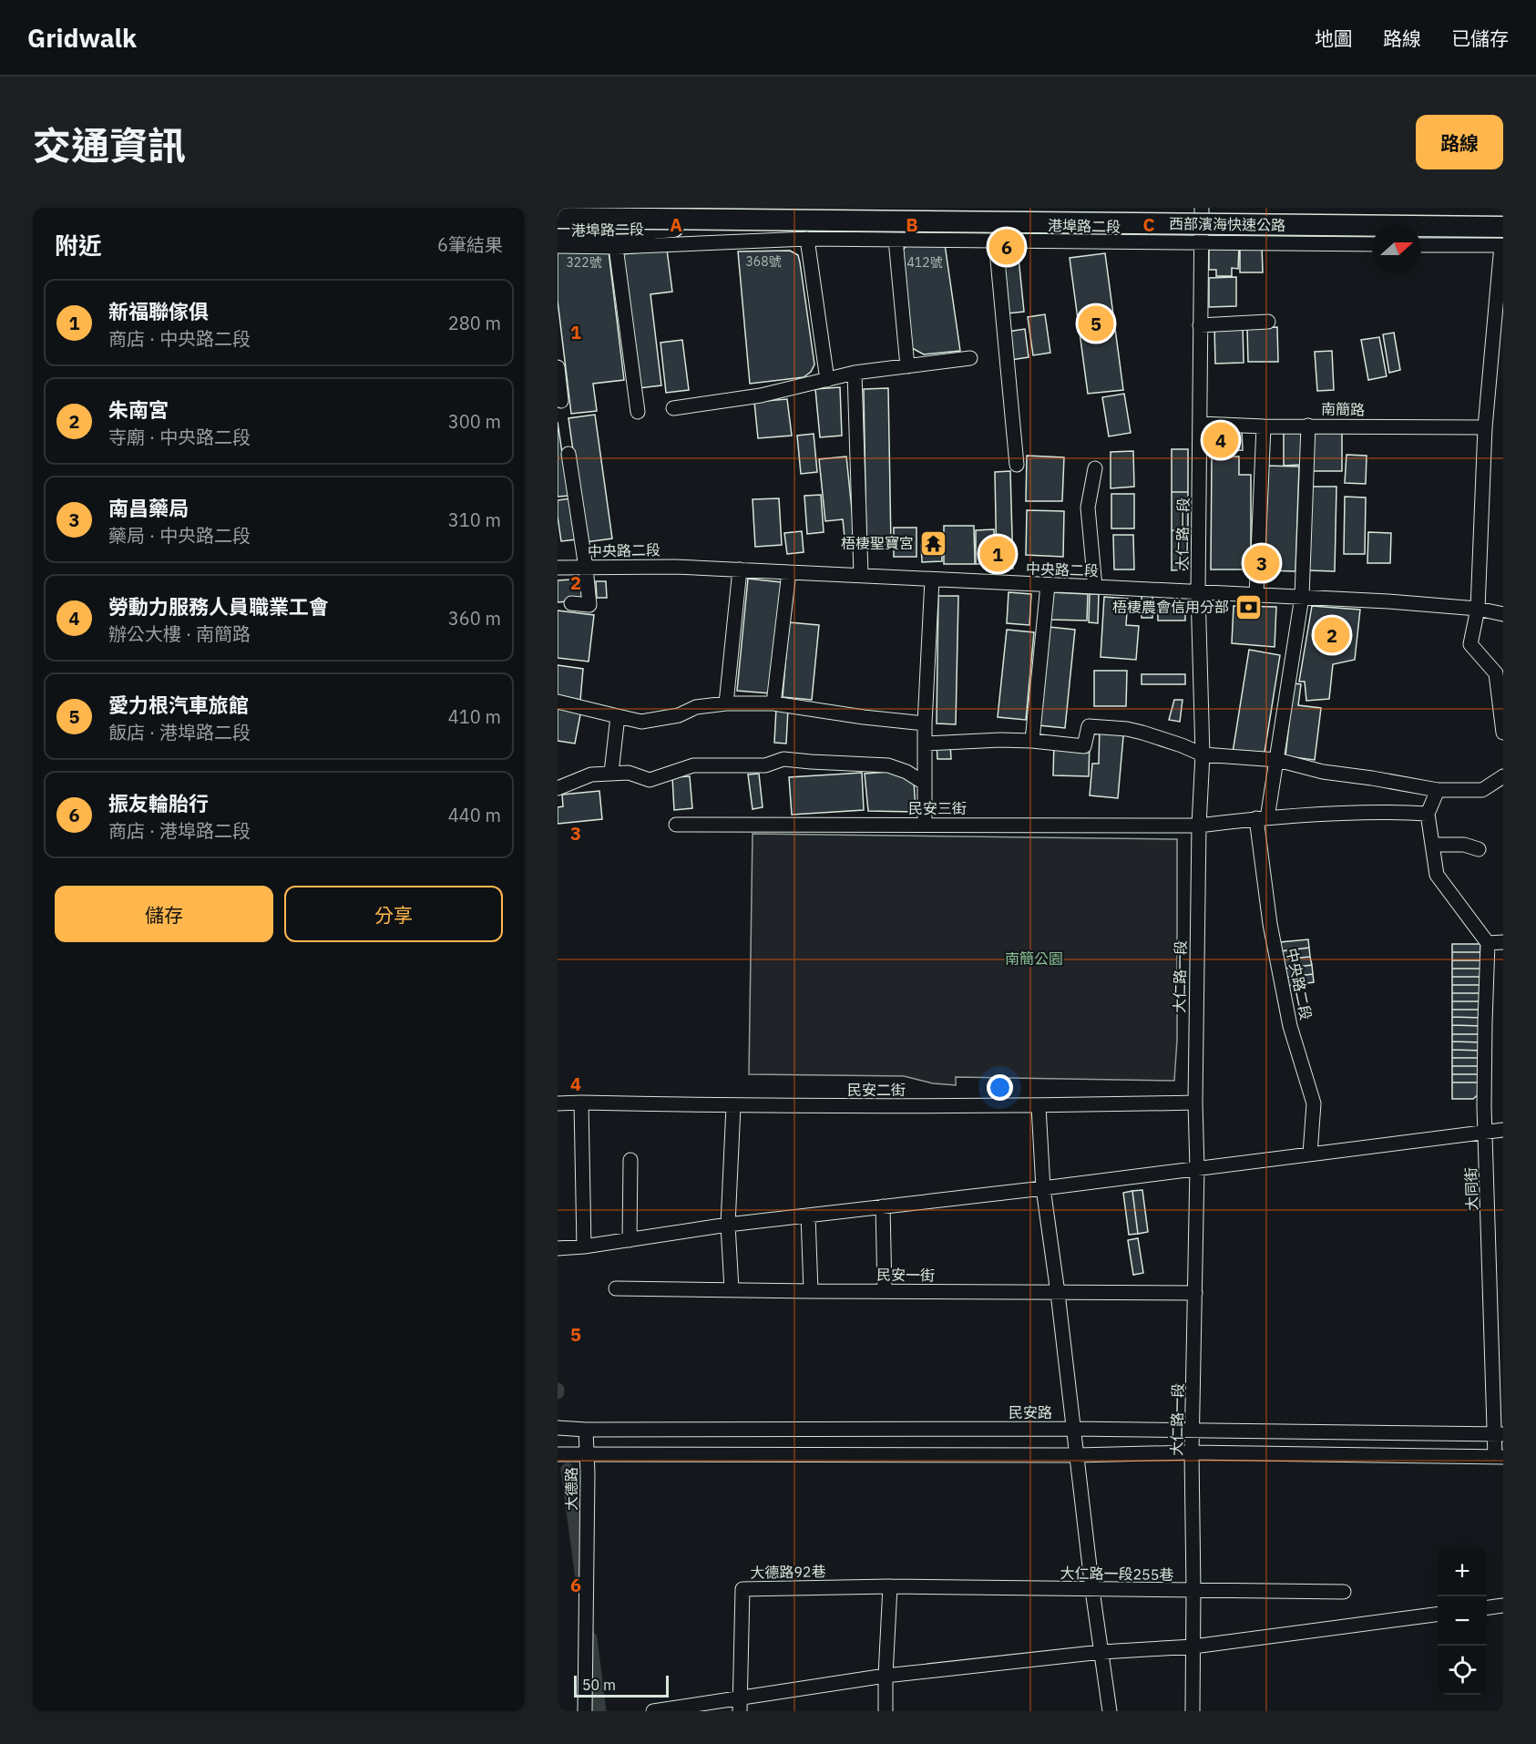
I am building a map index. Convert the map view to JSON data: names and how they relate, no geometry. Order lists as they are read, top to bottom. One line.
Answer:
{"streets":{"highway":["西部濱海快速公路"],"street":["港埠路二段","南簡路","大仁路一段","中央路二段","民安三街","民安二街","大同街","民安一街","民安路","大德路","大德路92巷","大仁路一段255巷"]},"crossings":[["港埠路二段","大仁路一段"],["南簡路","大仁路一段"],["大仁路一段","中央路二段"],["大仁路一段","民安三街"],["大仁路一段","民安二街"],["大仁路一段","民安一街"],["大仁路一段","民安路"],["大仁路一段","大仁路一段255巷"],["大同街","民安路"],["民安路","大德路"],["大德路92巷","大仁路一段255巷"]],"parks":["南簡公園"],"places":{"temple":["梧棲聖寶宮"],"bank":["梧棲農會信用分部"]},"house_numbers":["368號","322號","412號"],"scale_bar":"50 m","north":"right","page":{"header":"Gridwalk","nav":["地圖","路線","已儲存"],"title":"交通資訊","buttons":["路線",["儲存","分享"]],"heading":["附近","6筆結果"],"pins":["6","5","4","1","3","2"],"list":[{"mark":"1","name":"新福聯傢俱","note":"商店 · 中央路二段","value":"280 m"},{"mark":"2","name":"朱南宮","note":"寺廟 · 中央路二段","value":"300 m"},{"mark":"3","name":"南昌藥局","note":"藥局 · 中央路二段","value":"310 m"},{"mark":"4","name":"勞動力服務人員職業工會","note":"辦公大樓 · 南簡路","value":"360 m"},{"mark":"5","name":"愛力根汽車旅館","note":"飯店 · 港埠路二段","value":"410 m"},{"mark":"6","name":"振友輪胎行","note":"商店 · 港埠路二段","value":"440 m"}],"map_buttons":["+","−"],"scale":"50 m"},"grid":{"columns":["A","B","C"],"rows":["1","2","3","4","5","6"]}}
